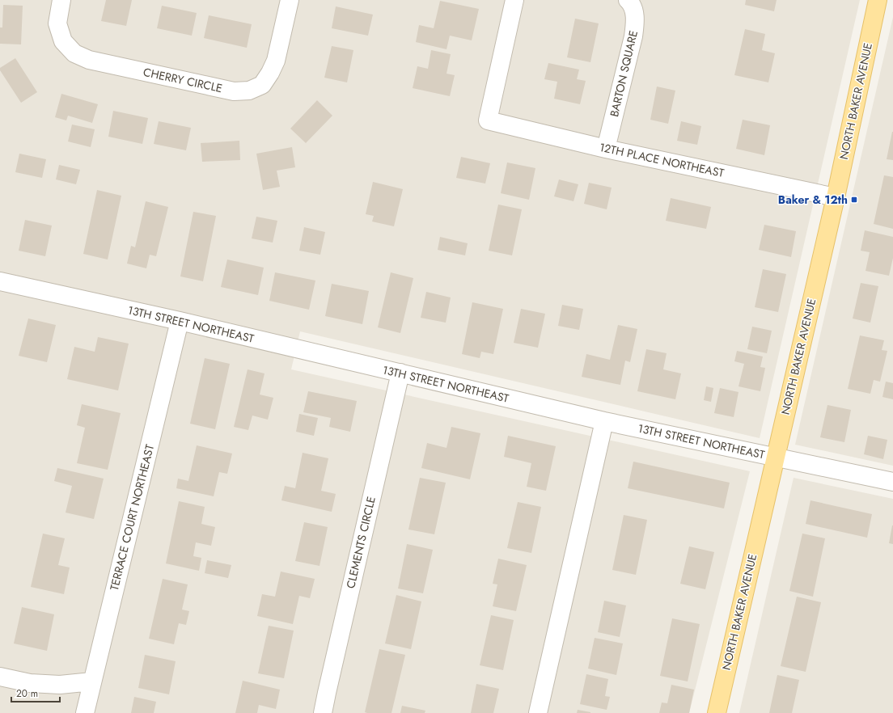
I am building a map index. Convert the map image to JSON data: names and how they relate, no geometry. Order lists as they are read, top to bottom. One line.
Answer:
{"streets":{"main road":["NORTH BAKER AVENUE"],"street":["BARTON SQUARE","CHERRY CIRCLE","12TH PLACE NORTHEAST","13TH STREET NORTHEAST","TERRACE COURT NORTHEAST","CLEMENTS CIRCLE"]},"crossings":[["BARTON SQUARE","12TH PLACE NORTHEAST"],["NORTH BAKER AVENUE","12TH PLACE NORTHEAST"],["NORTH BAKER AVENUE","13TH STREET NORTHEAST"],["13TH STREET NORTHEAST","TERRACE COURT NORTHEAST"],["13TH STREET NORTHEAST","CLEMENTS CIRCLE"]],"places":{"transit":["Baker & 12th"]},"scale_bar":"20 m"}
